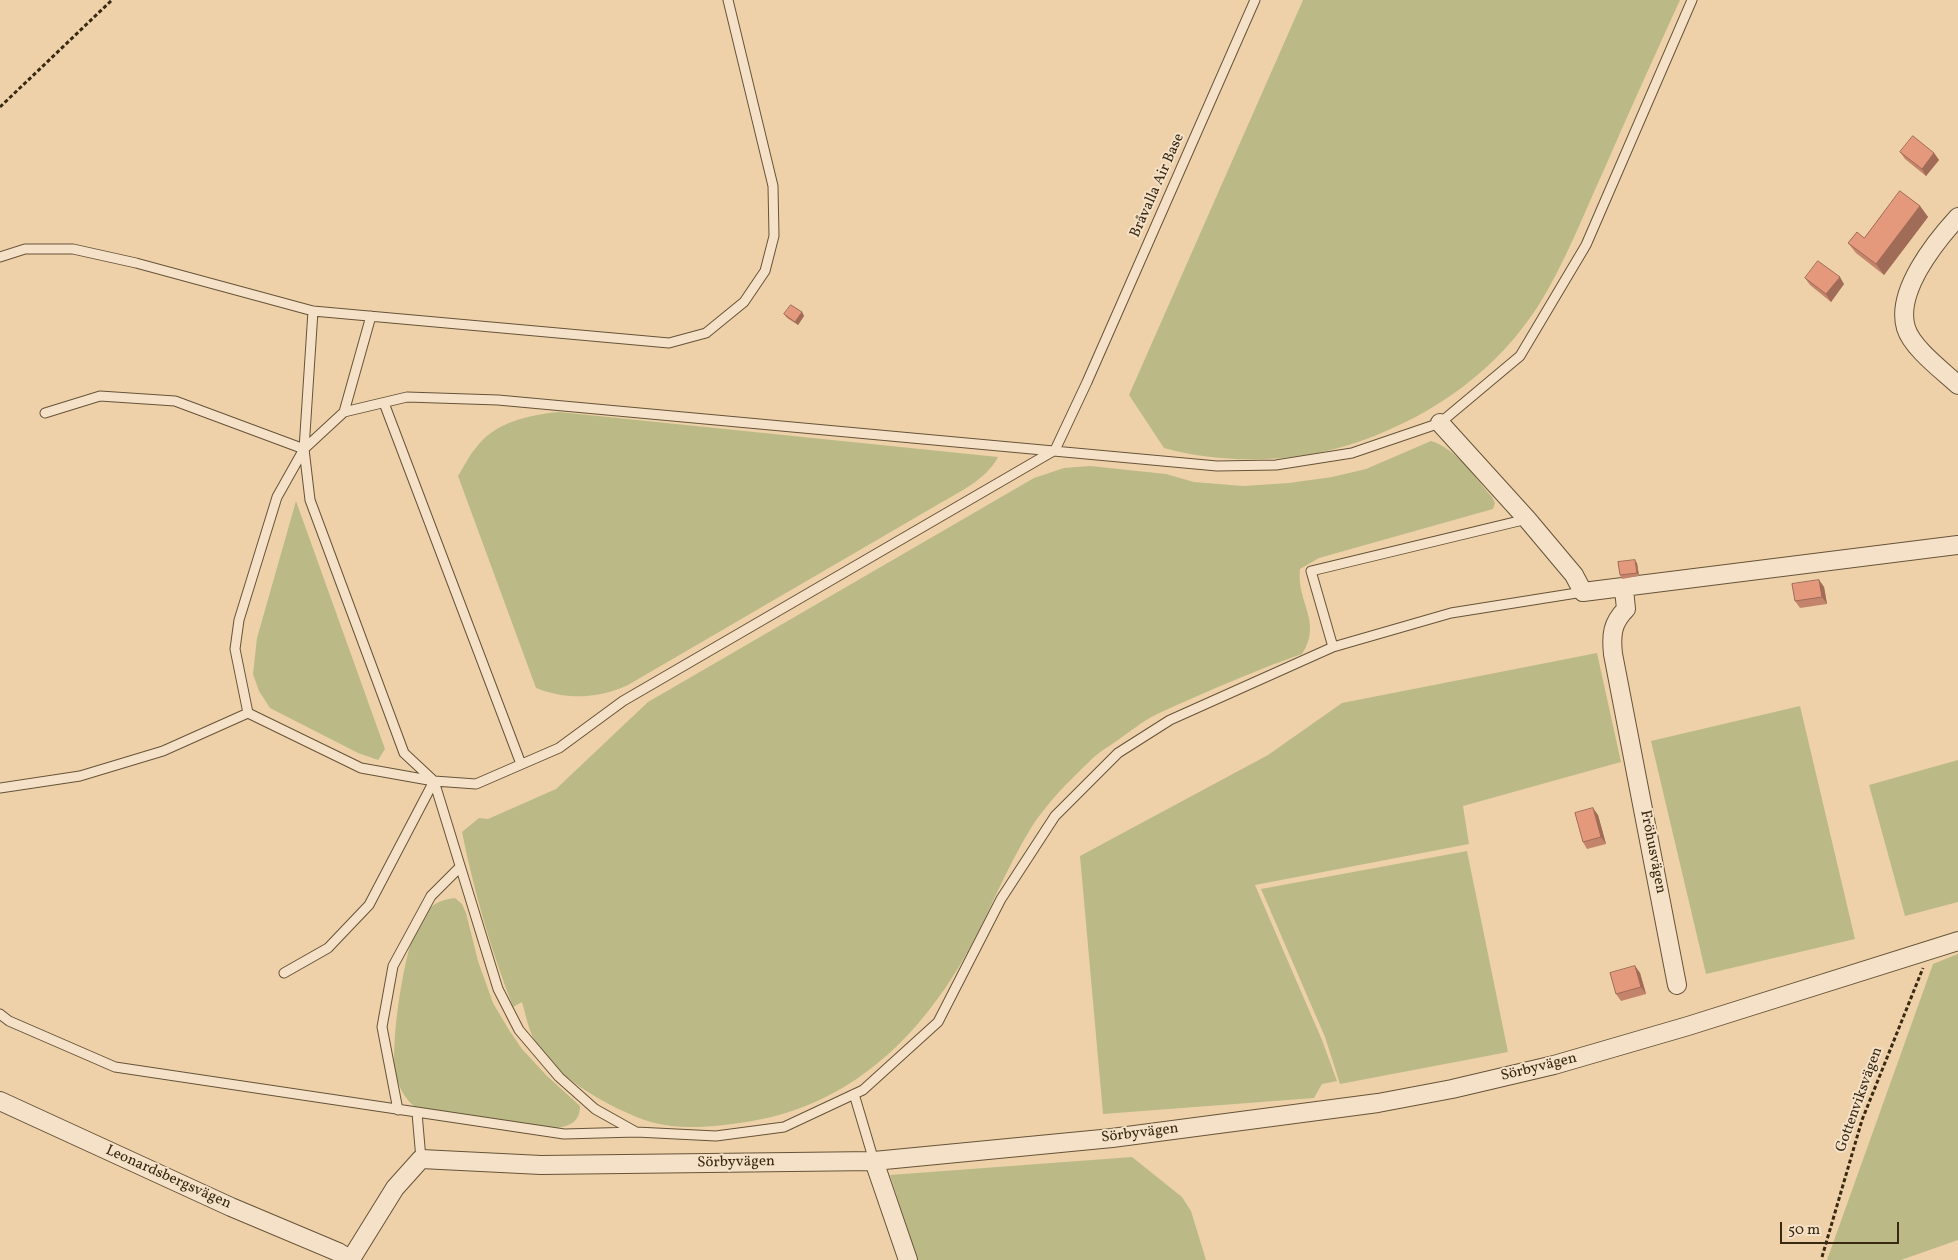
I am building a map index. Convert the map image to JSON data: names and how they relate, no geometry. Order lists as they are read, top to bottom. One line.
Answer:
{"streets":{"street":["Fröhusvägen","Sörbyvägen","Leonardsbergsvägen"],"lane":["Bråvalla Air Base"],"path":["Gottenviksvägen"]},"crossings":[["Sörbyvägen","Gottenviksvägen"]],"scale_bar":"50 m"}
